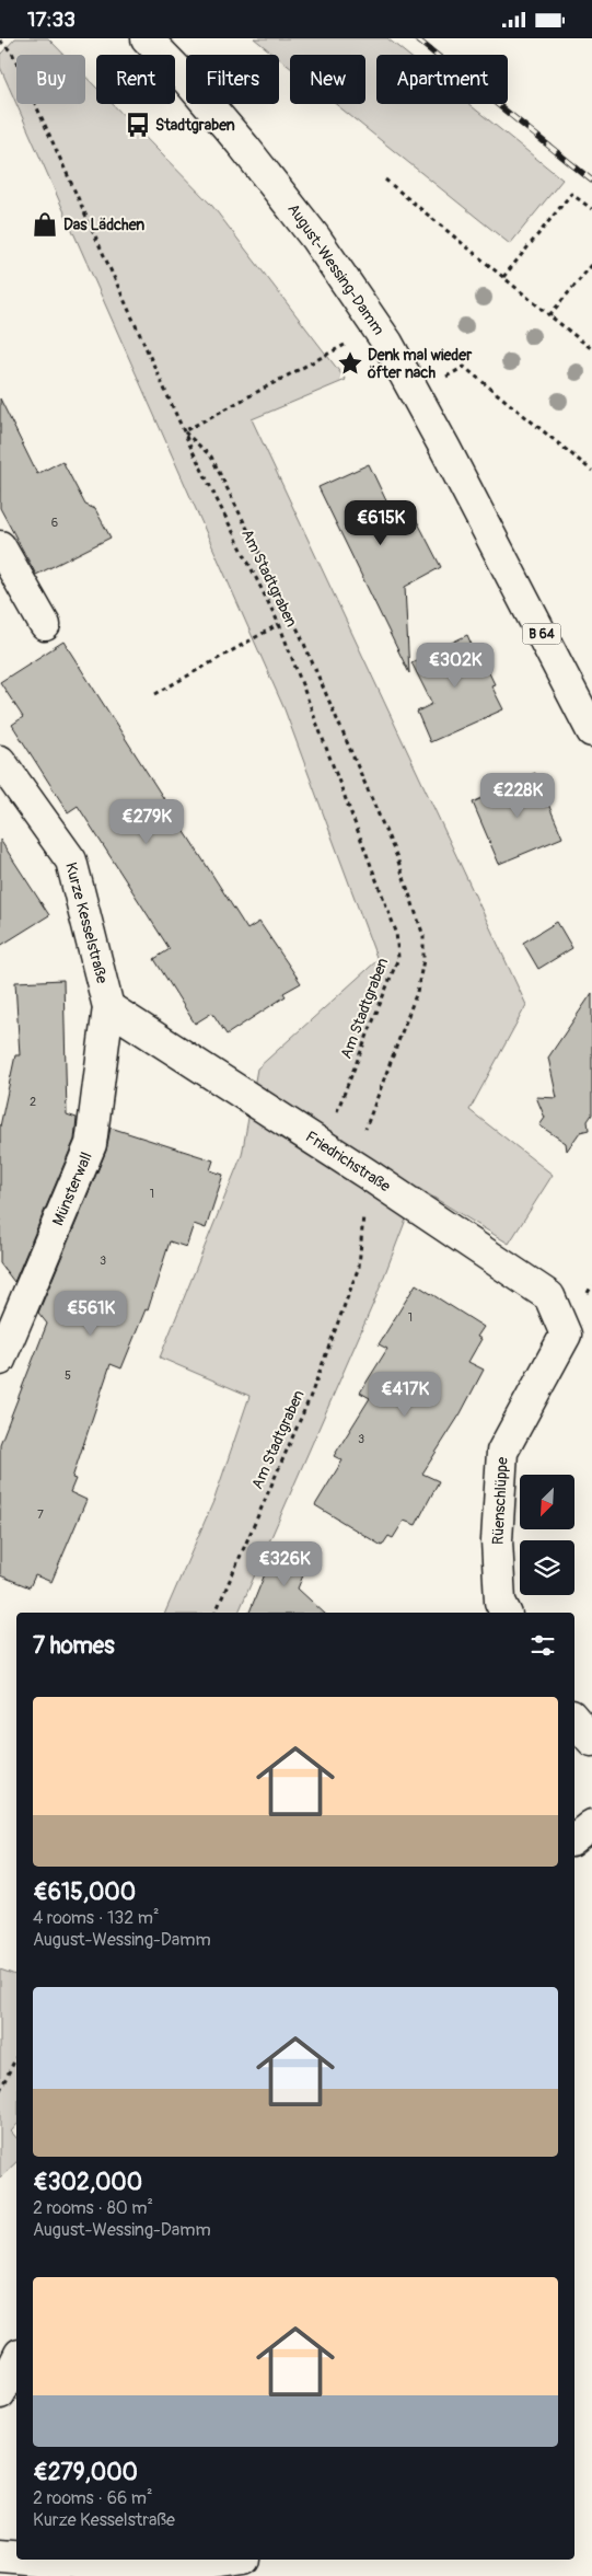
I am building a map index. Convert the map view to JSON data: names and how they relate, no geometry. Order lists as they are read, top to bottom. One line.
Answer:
{"streets":{"street":["August-Wessing-Damm","B 64","Kurze Kesselstraße","Friedrichstraße","Münsterwall","Rüenschlüppe"],"path":["Am Stadtgraben"]},"crossings":[["Am Stadtgraben","Friedrichstraße"],["Kurze Kesselstraße","Friedrichstraße"],["Kurze Kesselstraße","Münsterwall"],["Friedrichstraße","Münsterwall"],["Friedrichstraße","Rüenschlüppe"]],"places":{"bus stop":["Stadtgraben"],"shop":["Das Lädchen"],"place":["Denk mal wieder öfter nach"]},"house_numbers":["6","2","1","3","1","5","3","7"],"north":"bottom left","page":{"status":"17:33","chip":["Buy","Rent","Filters","New","Apartment"],"price":["€615K","€302K","€228K","€279K","€561K","€417K","€326K"],"heading":"7 homes","list":[{"name":"€615,000","note":"4 rooms · 132 m² · August-Wessing-Damm"},{"name":"€302,000","note":"2 rooms · 80 m² · August-Wessing-Damm"},{"name":"€279,000","note":"2 rooms · 66 m² · Kurze Kesselstraße"}]}}
